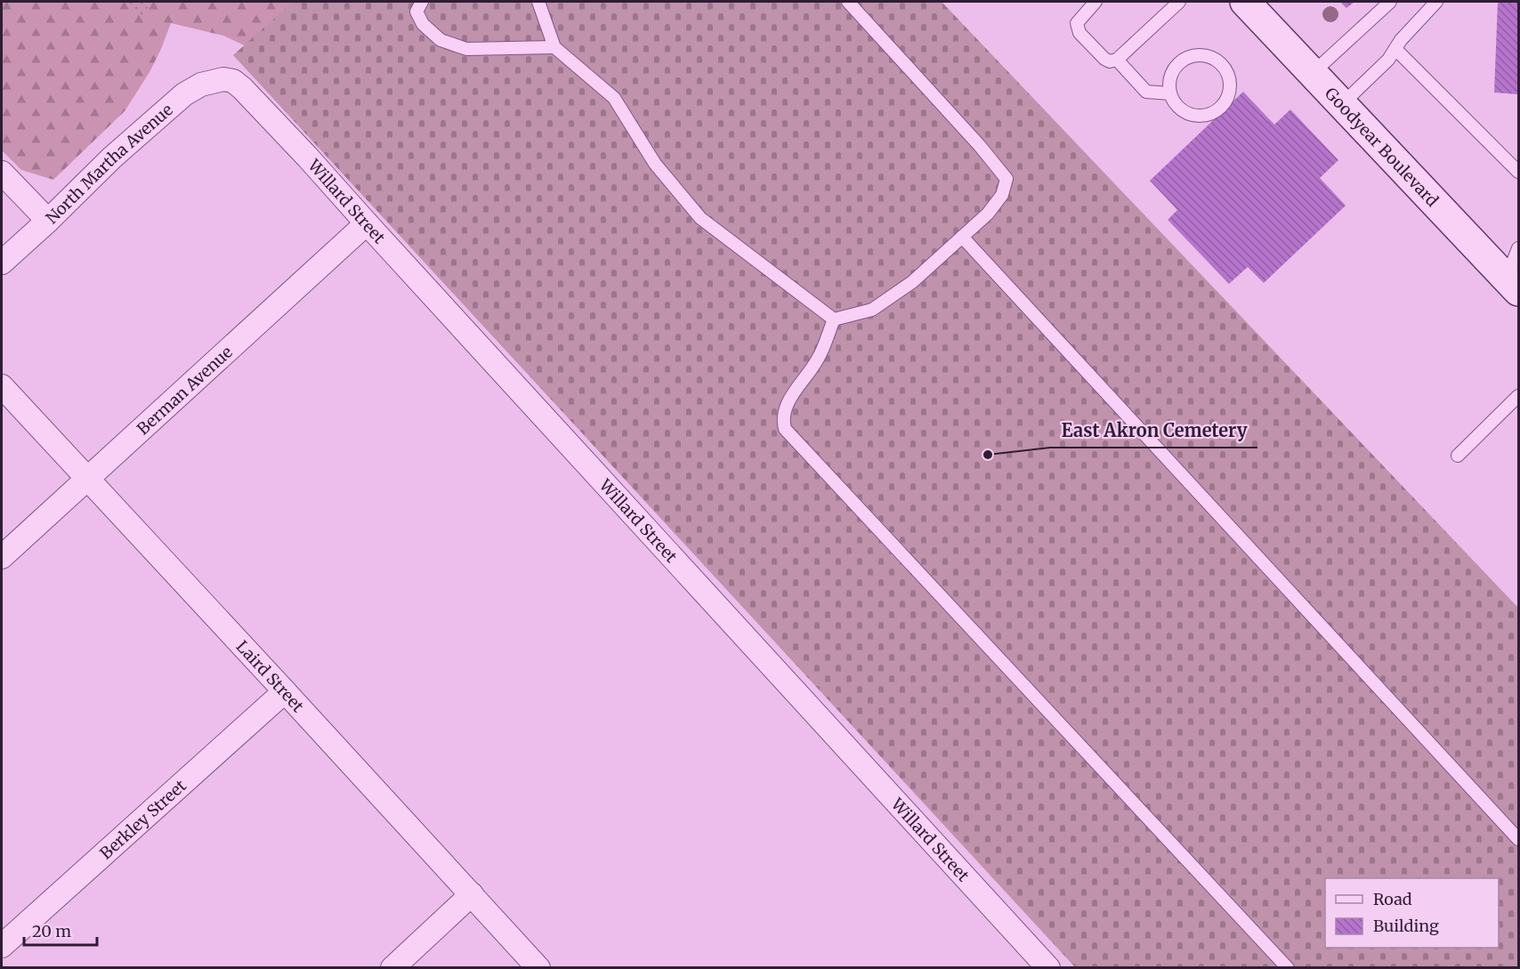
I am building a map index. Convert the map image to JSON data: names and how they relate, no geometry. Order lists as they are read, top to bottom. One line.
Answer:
{"streets":{"street":["Goodyear Boulevard","North Martha Avenue","Willard Street","Berman Avenue","Laird Street","Berkley Street"]},"crossings":[["North Martha Avenue","Willard Street"],["Willard Street","Berman Avenue"],["Berman Avenue","Laird Street"],["Laird Street","Berkley Street"]],"places":["East Akron Cemetery"],"legend":["Road","Building"],"scale_bar":"20 m"}
